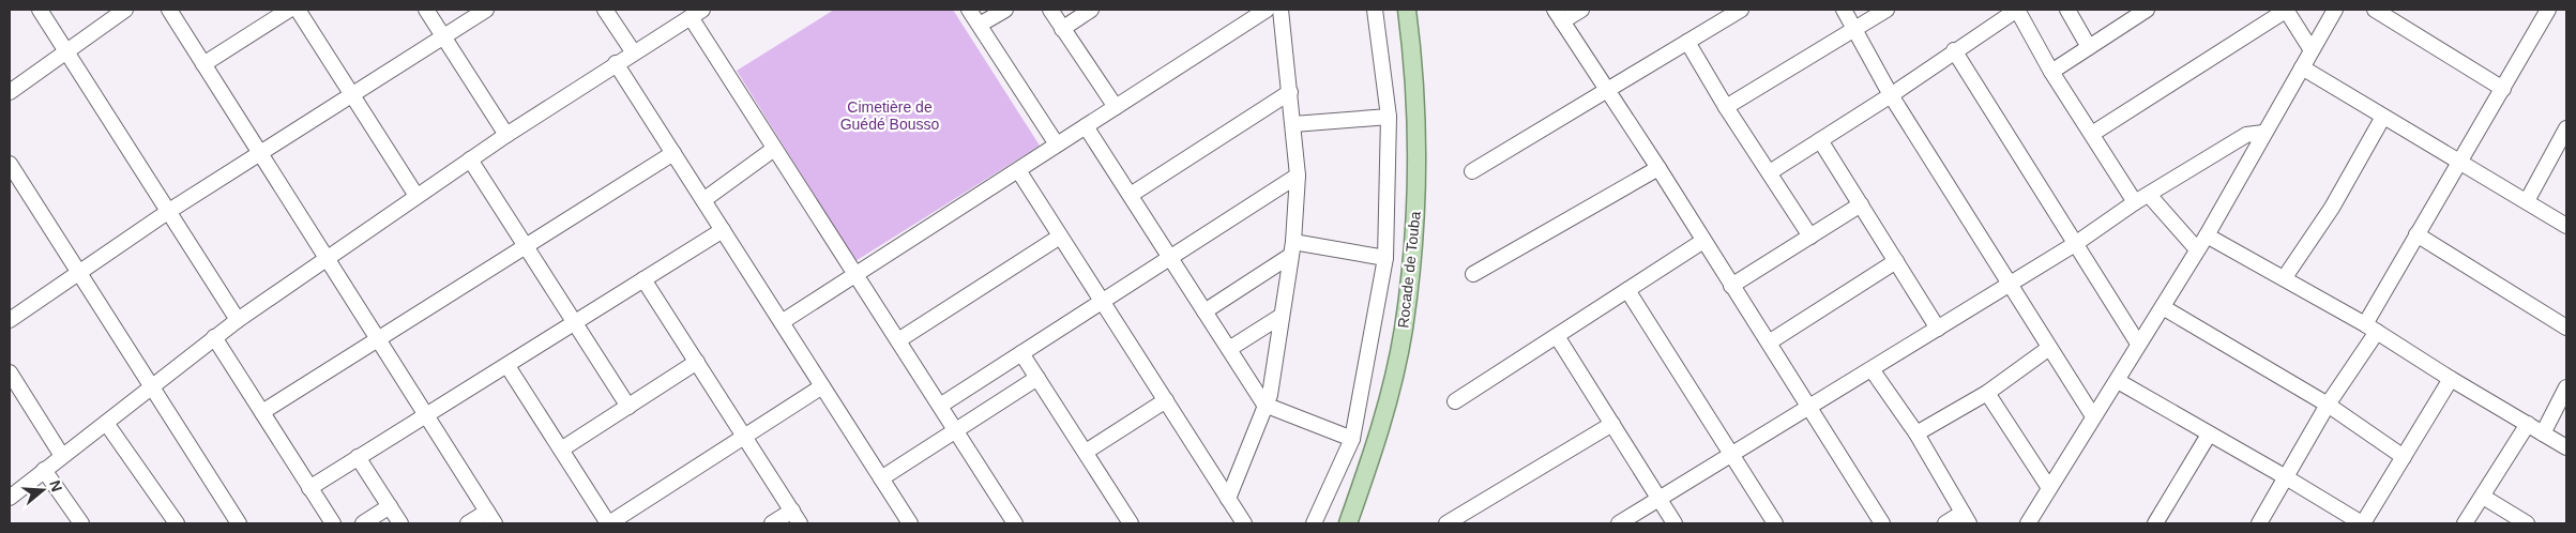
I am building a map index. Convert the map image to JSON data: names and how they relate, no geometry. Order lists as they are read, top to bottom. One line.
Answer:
{"streets":{"main road":["Rocade de Touba"]},"parks":["Cimetière de Guédé Bousso"],"north":"right"}
